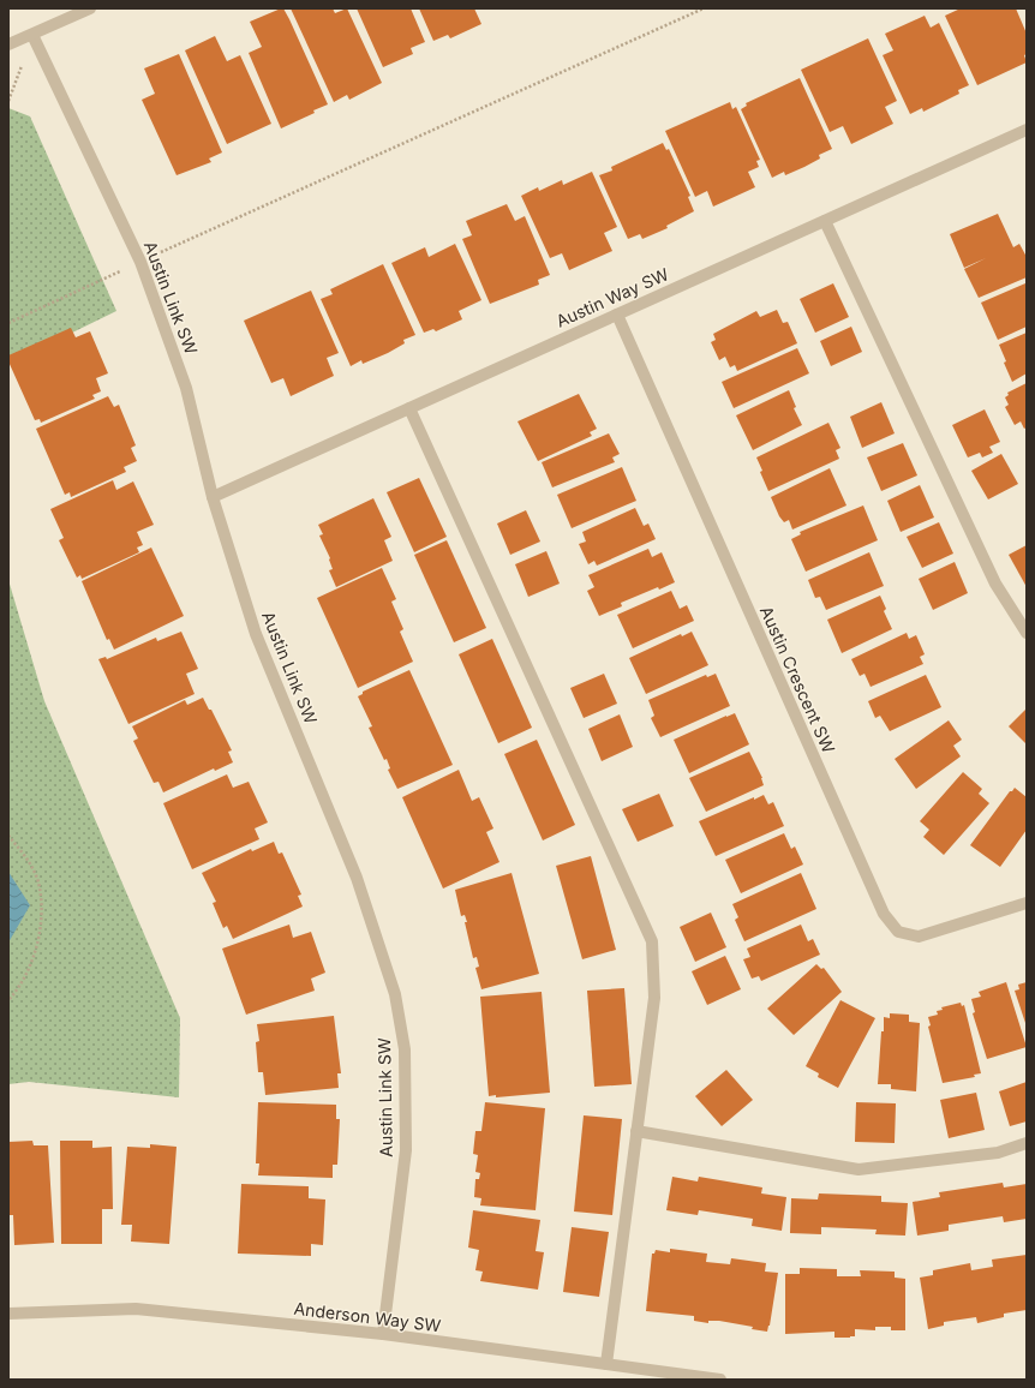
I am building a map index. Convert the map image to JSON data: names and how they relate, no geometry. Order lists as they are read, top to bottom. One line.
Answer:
{"streets":{"street":["Austin Link SW","Austin Way SW","Austin Crescent SW","Anderson Way SW"]},"crossings":[["Austin Link SW","Austin Way SW"],["Austin Link SW","Anderson Way SW"],["Austin Way SW","Austin Crescent SW"]]}
